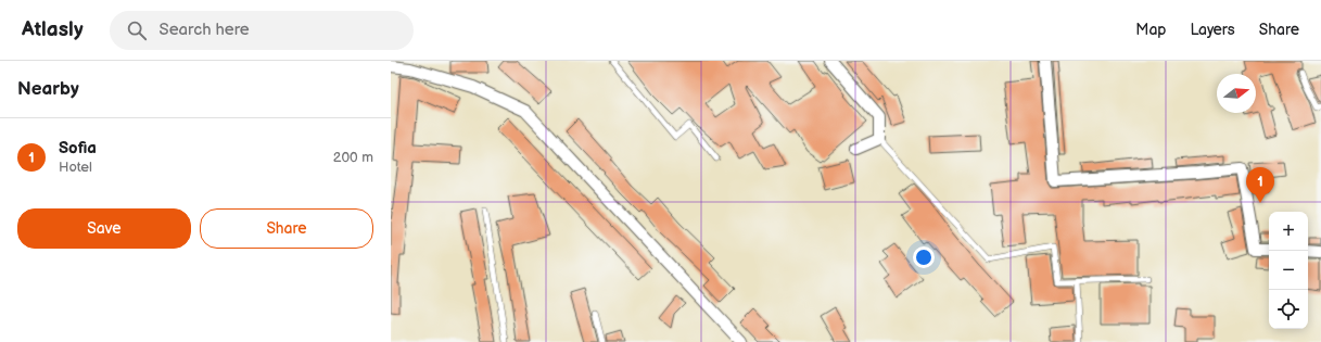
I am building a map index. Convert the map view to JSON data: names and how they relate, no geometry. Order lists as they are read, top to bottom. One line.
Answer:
{"north":"right","page":{"header":"Atlasly","search":"Search here","nav":["Map","Layers","Share"],"heading":"Nearby","list":[{"mark":"1","name":"Sofia","note":"Hotel","value":"200 m"}],"pins":"1","buttons":["Save","Share"],"map_buttons":["+","−"]}}
